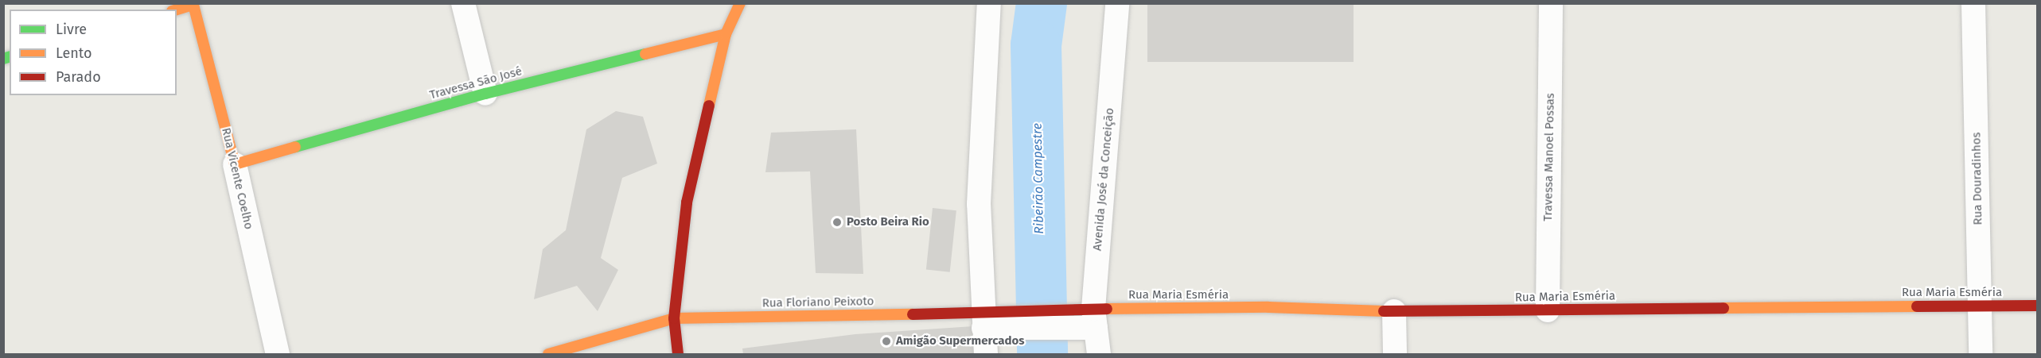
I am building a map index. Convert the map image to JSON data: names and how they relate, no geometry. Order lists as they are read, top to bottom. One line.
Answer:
{"streets":{"main road":["Travessa São José","Rua Vicente Coelho","Rua Maria Esméria","Rua Floriano Peixoto"],"street":["Travessa Manoel Possas","Rua Douradinhos","Avenida José da Conceição"]},"crossings":[["Travessa São José","Rua Vicente Coelho"],["Travessa Manoel Possas","Rua Maria Esméria"],["Rua Douradinhos","Rua Maria Esméria"],["Avenida José da Conceição","Rua Maria Esméria"]],"water":["Ribeirão Campestre"],"places":["Posto Beira Rio","Amigão Supermercados"],"legend":["Livre","Lento","Parado"]}
